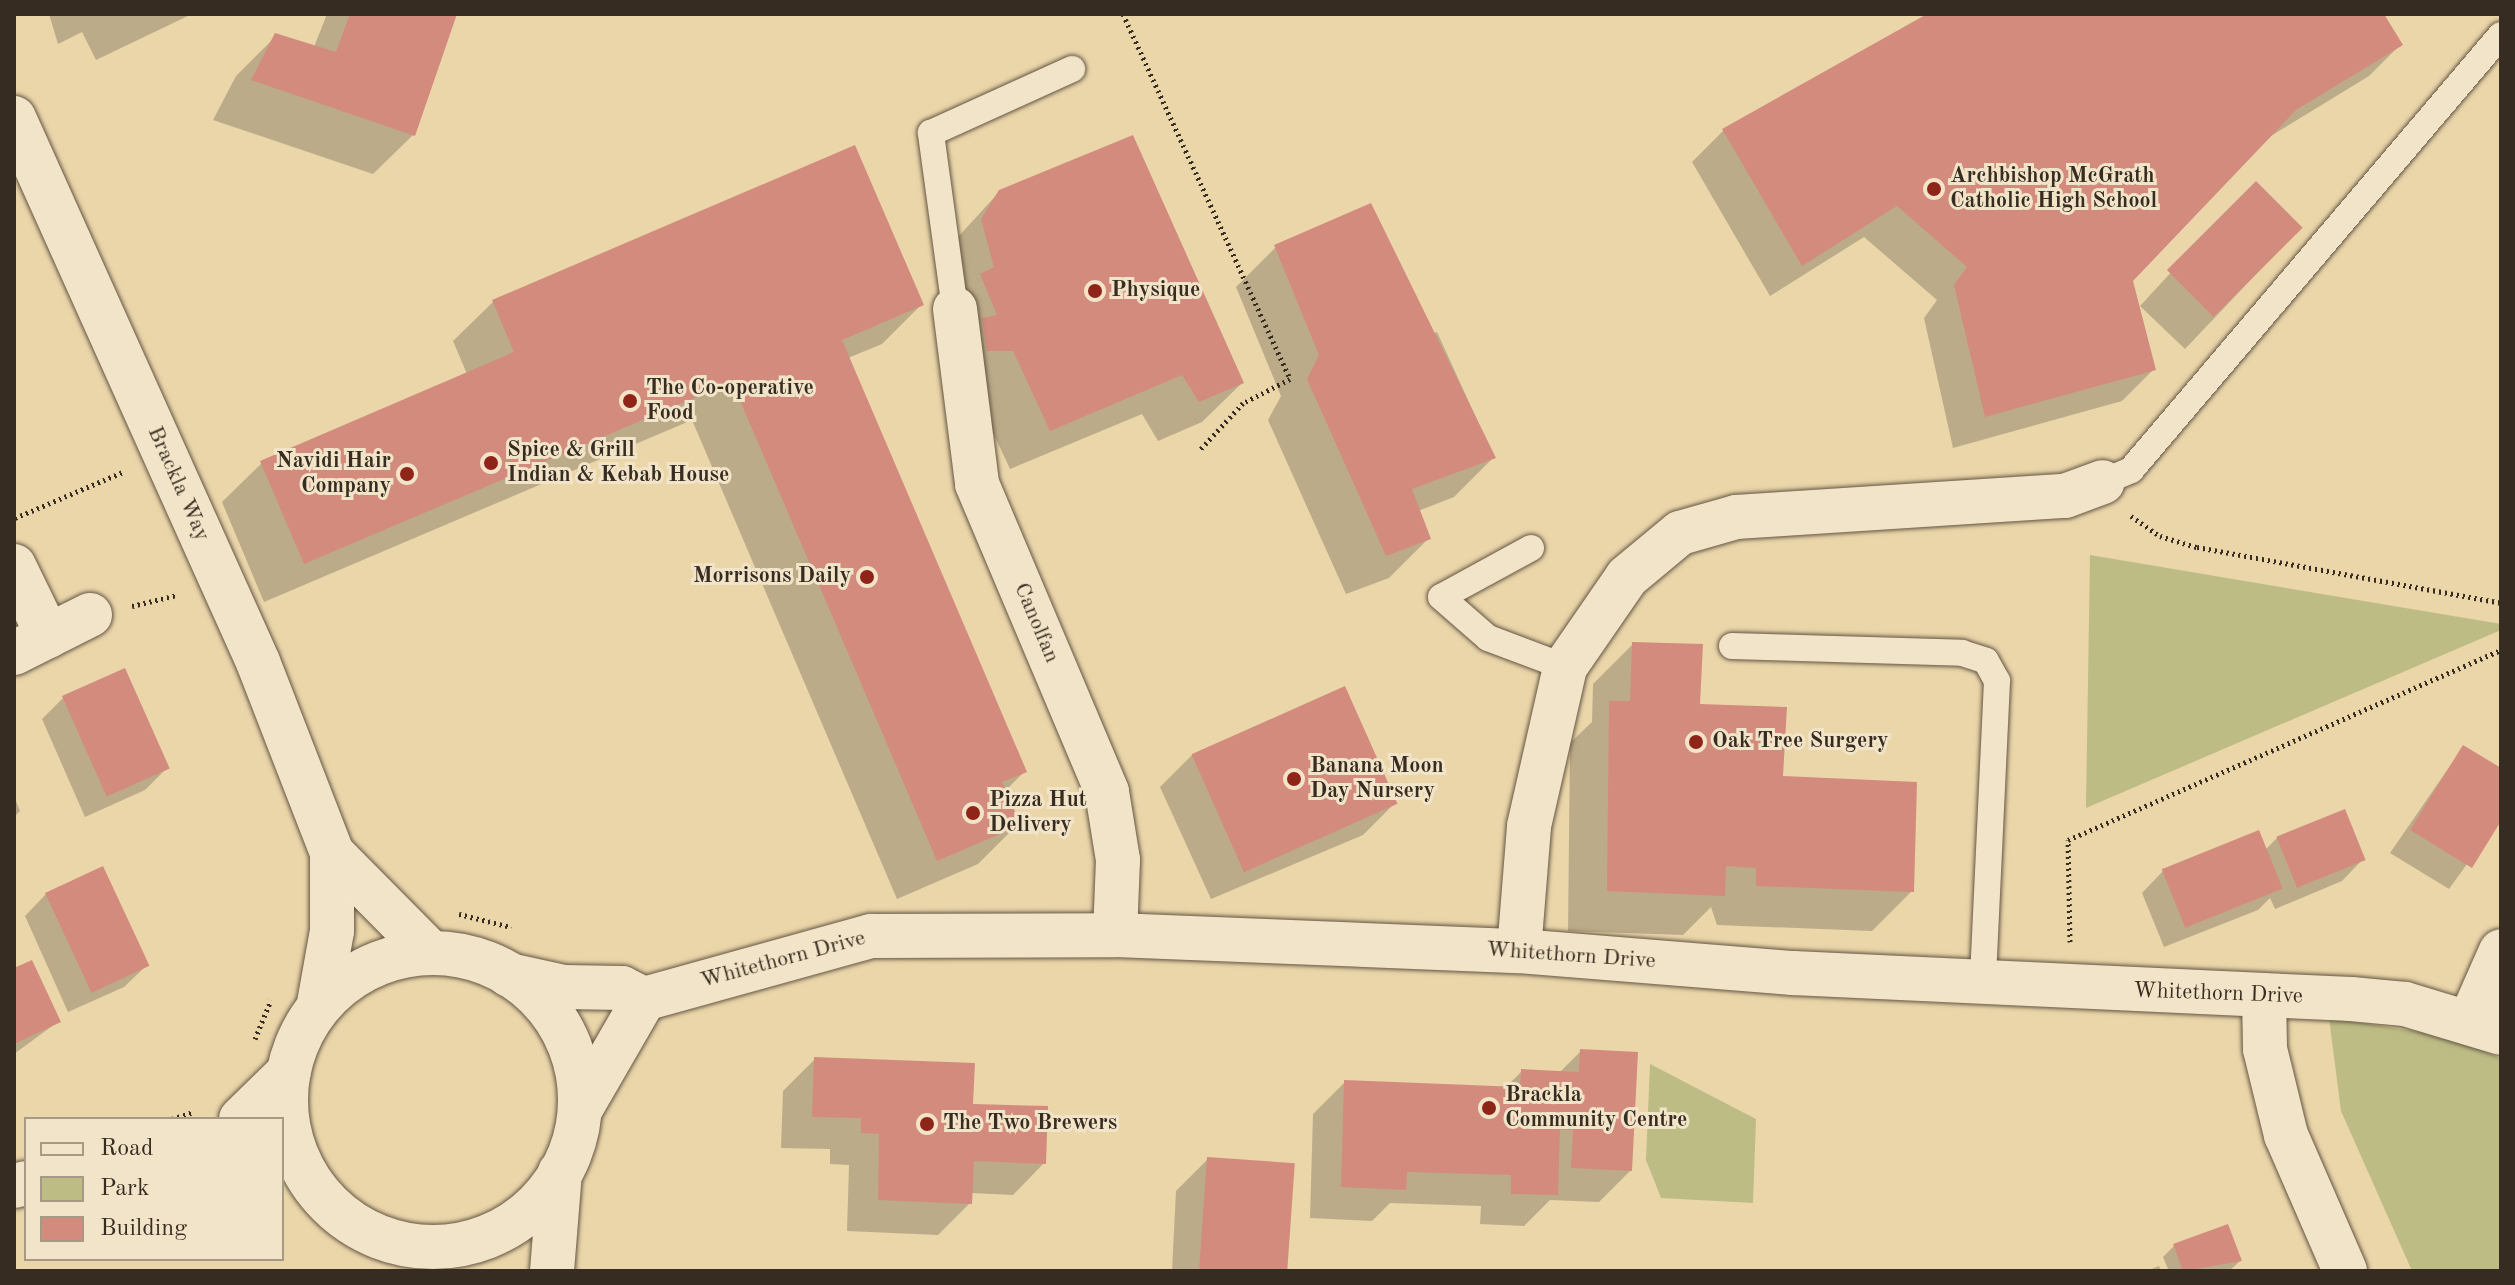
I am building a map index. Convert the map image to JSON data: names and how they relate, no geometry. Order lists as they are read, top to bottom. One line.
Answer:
{"streets":{"street":["Brackla Way","Canolfan","Whitethorn Drive"]},"crossings":[["Canolfan","Whitethorn Drive"]],"places":["Archbishop McGrath Catholic High School","Physique","The Co-operative Food","Spice & Grill Indian & Kebab House","Navidi Hair Company","Morrisons Daily","Oak Tree Surgery","Banana Moon Day Nursery","Pizza Hut Delivery","Brackla Community Centre","The Two Brewers"],"legend":["Road","Park","Building"]}
